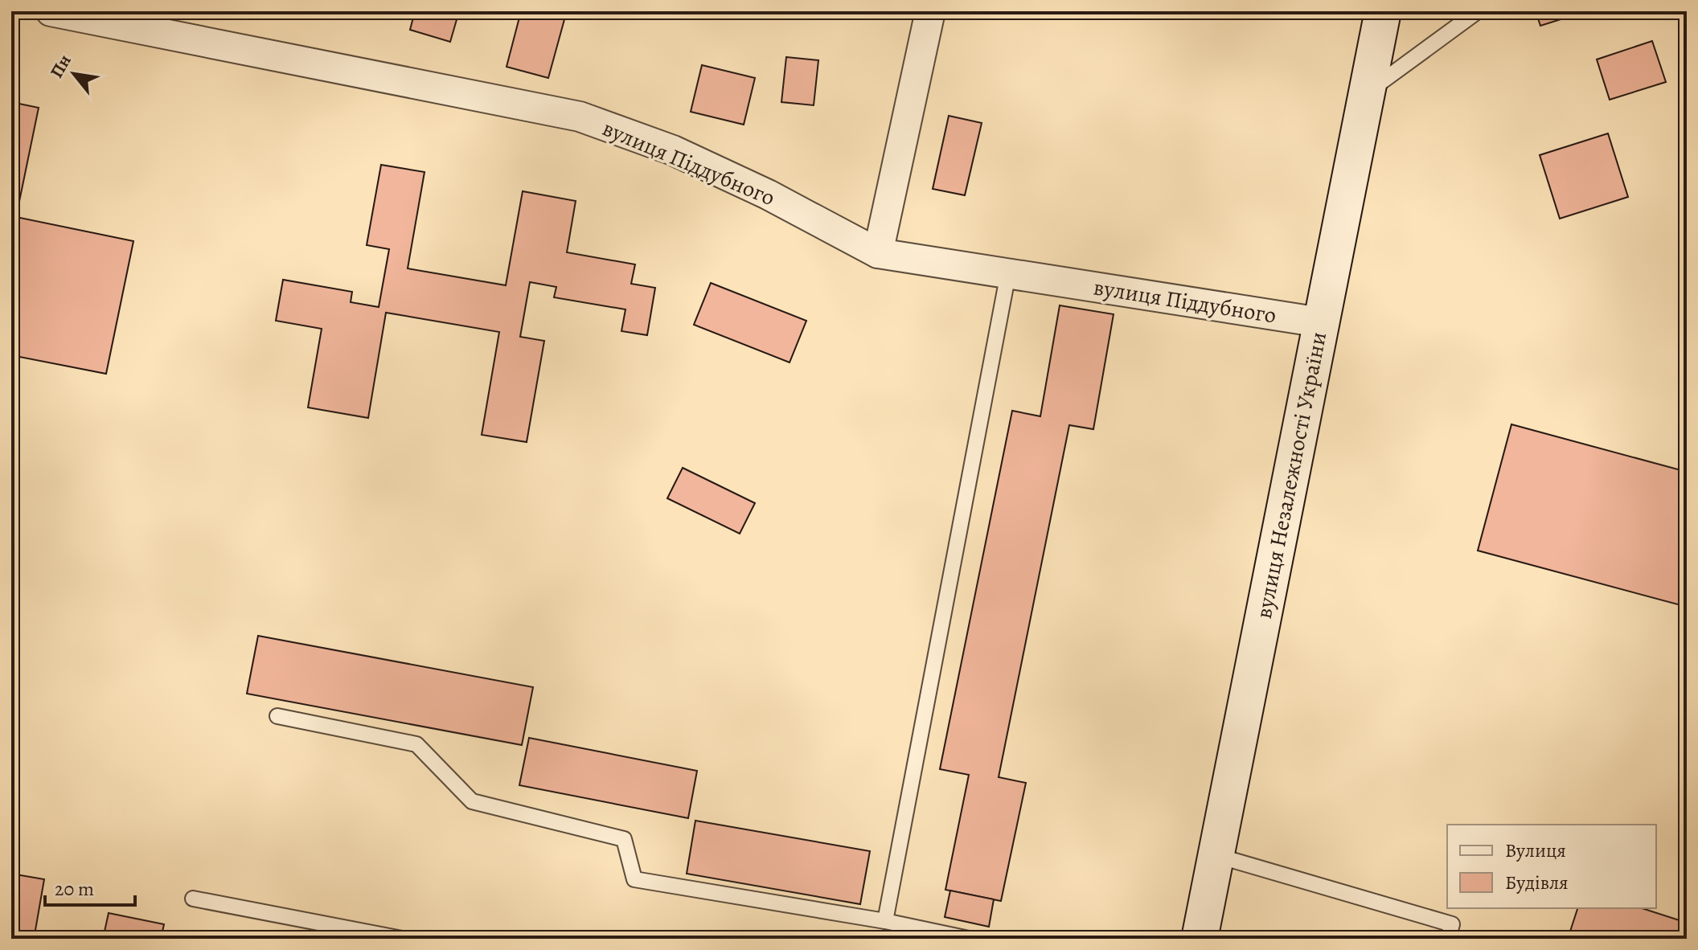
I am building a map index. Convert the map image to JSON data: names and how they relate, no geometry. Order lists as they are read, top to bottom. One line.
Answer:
{"streets":{"main road":["вулиця Незалежності України"],"street":["вулиця Піддубного"]},"crossings":[["вулиця Піддубного","вулиця Незалежності України"]],"legend":["Вулиця","Будівля"],"scale_bar":"20 m","north":"top left"}
